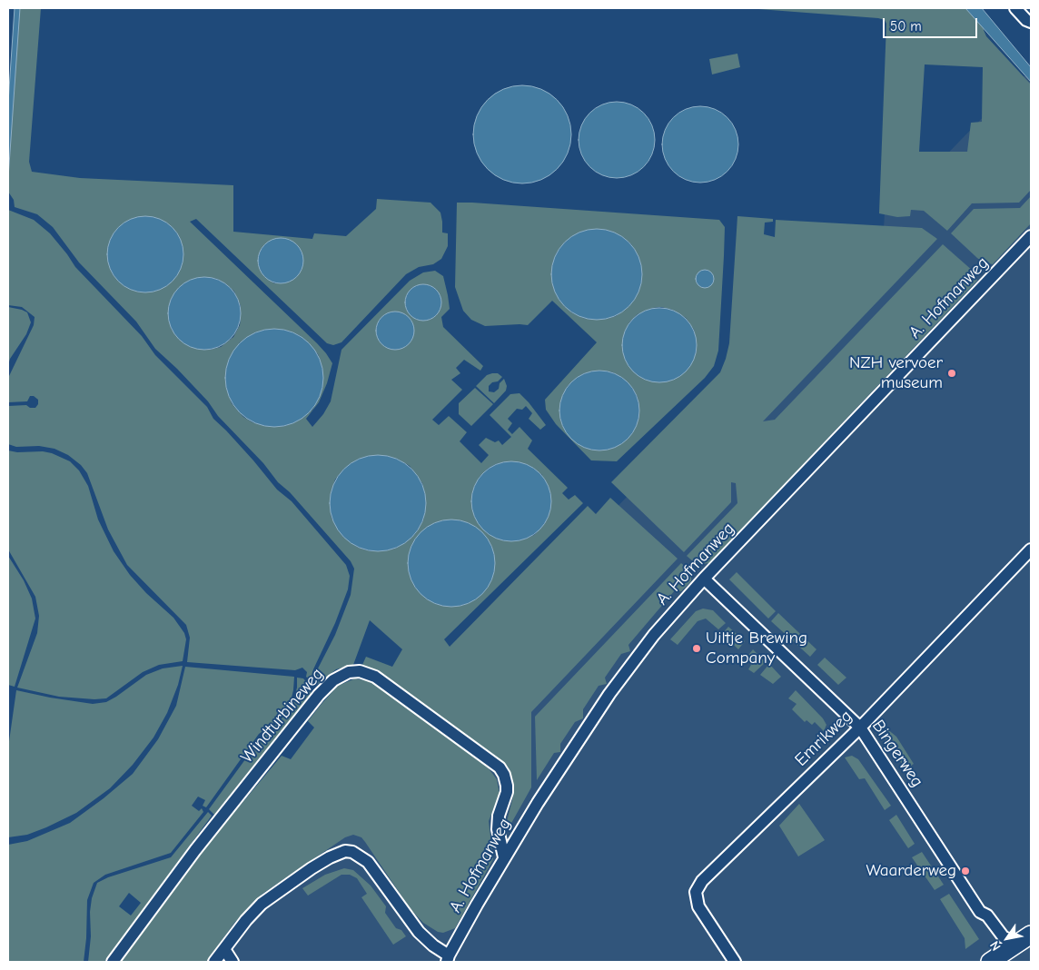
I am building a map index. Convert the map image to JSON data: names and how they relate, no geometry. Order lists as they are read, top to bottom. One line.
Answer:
{"streets":{"street":["A. Hofmanweg","Windturbineweg","Emrikweg","Bingerweg"]},"crossings":[["A. Hofmanweg","Windturbineweg"],["A. Hofmanweg","Bingerweg"],["Emrikweg","Bingerweg"]],"places":["NZH vervoer museum","Uiltje Brewing Company","Waarderweg"],"scale_bar":"50 m","north":"bottom left"}
